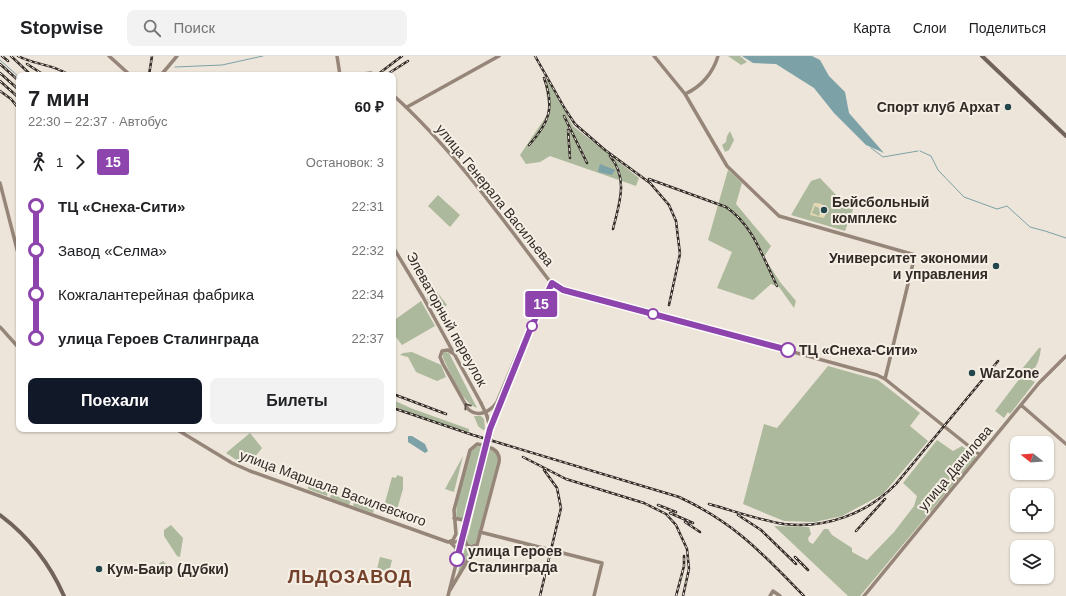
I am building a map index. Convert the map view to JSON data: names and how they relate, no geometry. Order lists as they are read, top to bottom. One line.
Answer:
{"streets":{"main road":["улица Генерала Васильева","Элеваторный переулок","улица Данилова","улица Маршала Василевского"]},"crossings":[["улица Генерала Васильева","улица Данилова"]],"districts":["ЛЬДОЗАВОД"],"places":["Спорт клуб Архат","Бейсбольный комплекс","Университет экономии и управления","ТЦ «Снеха-Сити»","WarZone","улица Героев Сталинграда","Кум-Баир (Дубки)"],"lines":["bus line 15"],"north":"left","page":{"header":"Stopwise","search":"Поиск","nav":["Карта","Слои","Поделиться"],"on_map":"15","heading":["7 мин","22:30 – 22:37 · Автобус","60 ₽"],"legs":["1","15","Остановок: 3"],"list":[{"name":"ТЦ «Снеха-Сити»","value":"22:31"},{"name":"Завод «Селма»","value":"22:32"},{"name":"Кожгалантерейная фабрика","value":"22:34"},{"name":"улица Героев Сталинграда","value":"22:37"}],"buttons":["Поехали","Билеты"]}}
